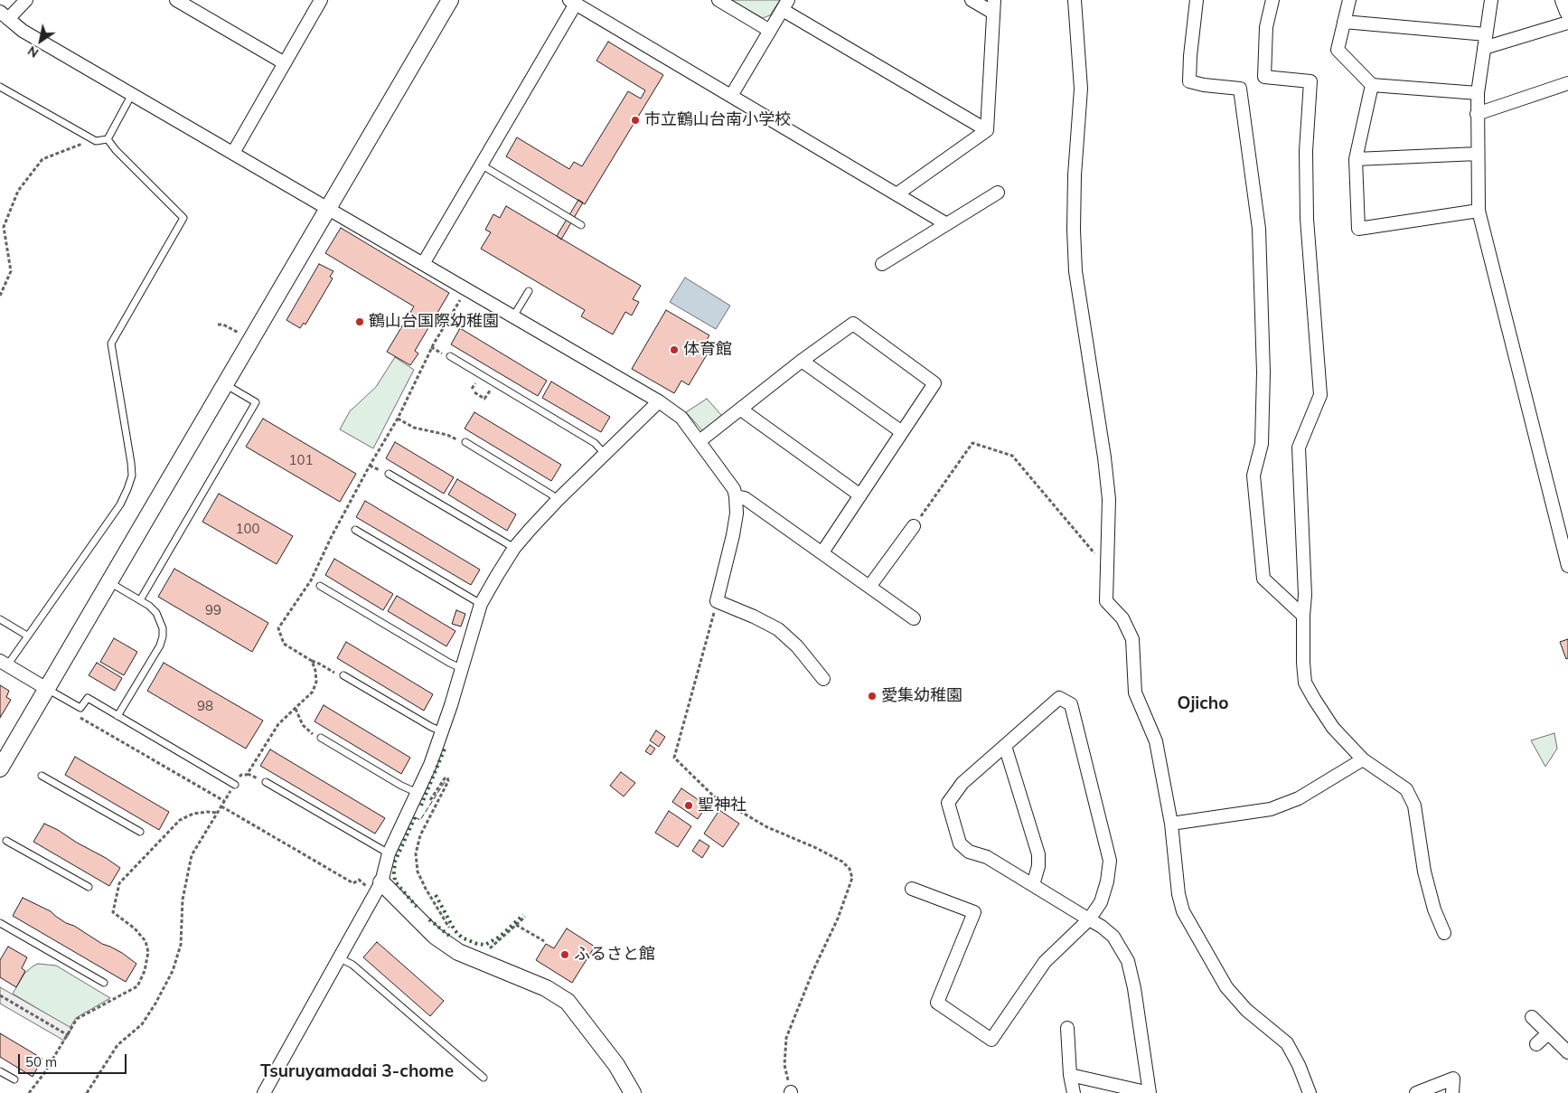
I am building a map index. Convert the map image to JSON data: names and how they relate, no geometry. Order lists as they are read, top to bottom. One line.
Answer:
{"districts":["Ojicho","Tsuruyamadai 3-chome"],"places":["市立鶴山台南小学校","鶴山台国際幼稚園","体育館","愛集幼稚園","聖神社","ふるさと館"],"house_numbers":["101","100","99","98"],"scale_bar":"50 m","north":"bottom left"}
